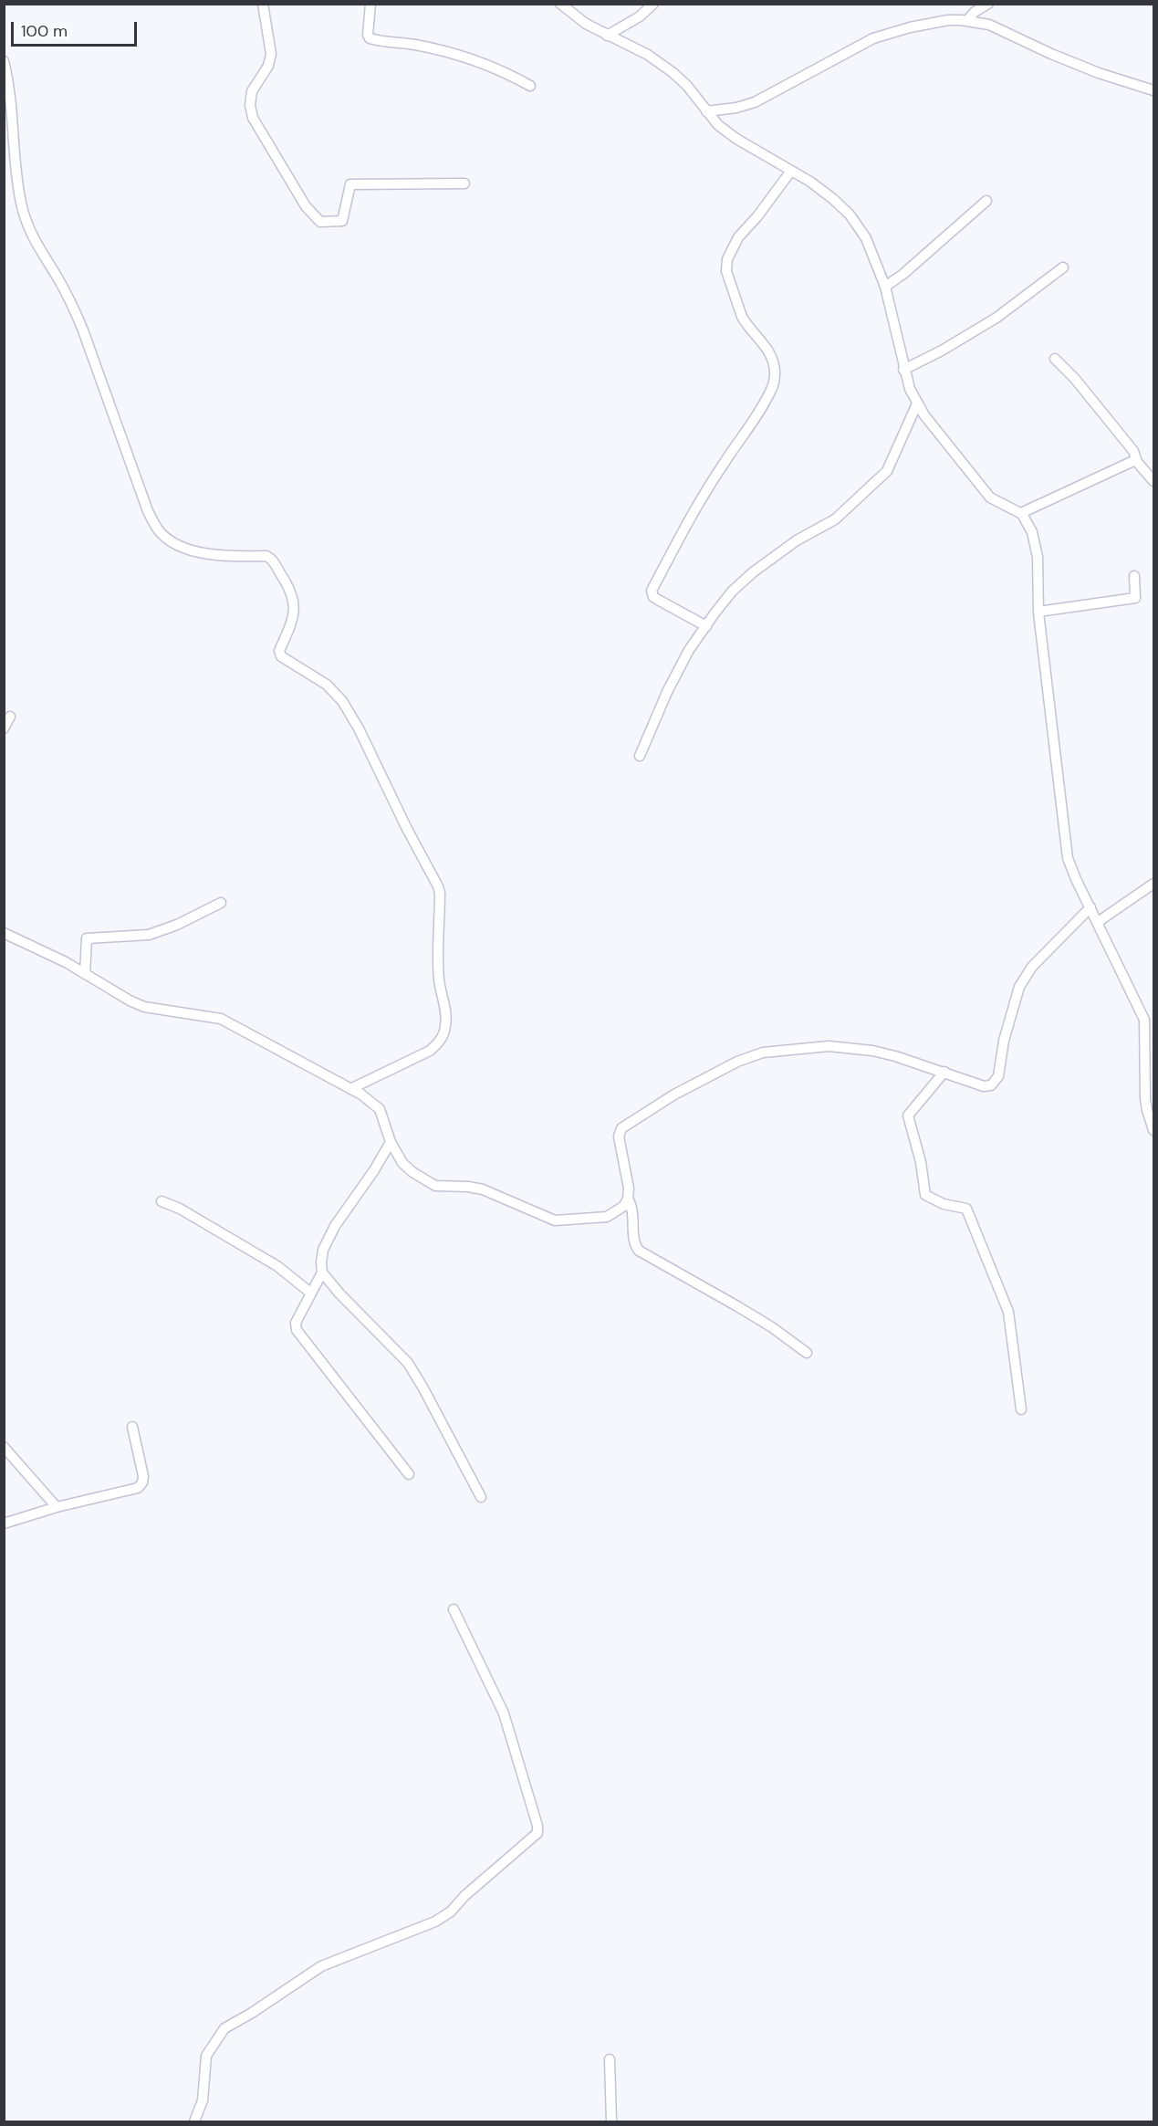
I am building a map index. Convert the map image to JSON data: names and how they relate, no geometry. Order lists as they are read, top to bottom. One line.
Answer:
{"scale_bar":"100 m"}
